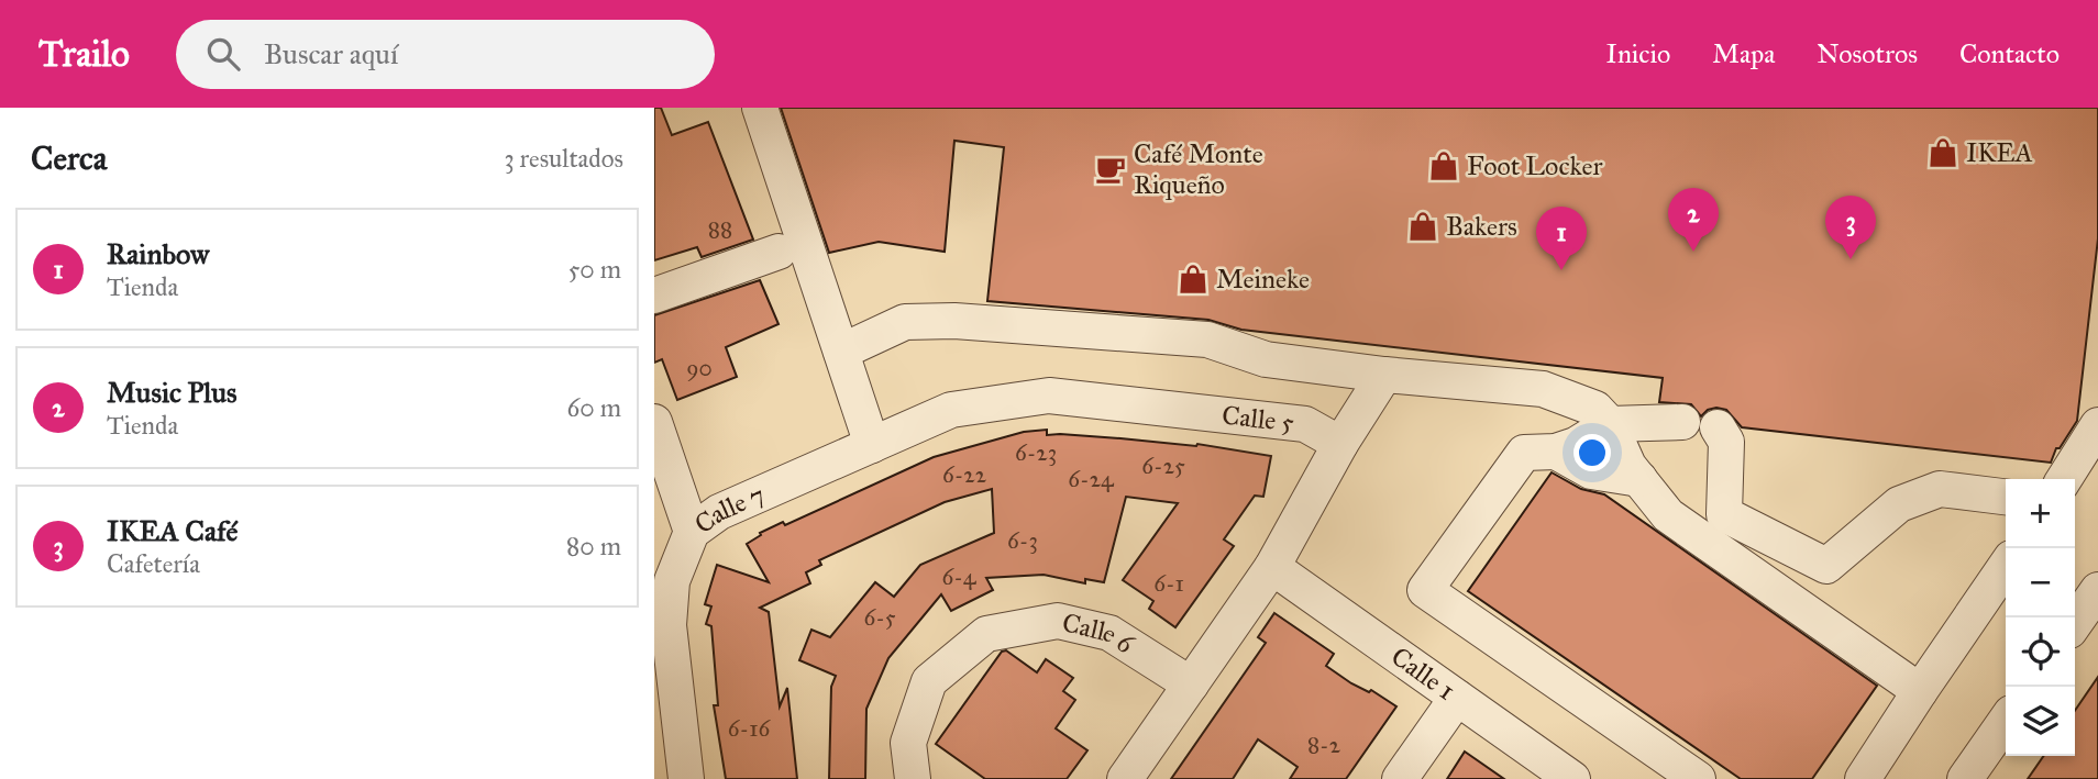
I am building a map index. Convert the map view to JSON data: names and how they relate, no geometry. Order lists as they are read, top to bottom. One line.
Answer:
{"streets":{"street":["Calle 5","Calle 7","Calle 6","Calle 1"]},"crossings":[["Calle 5","Calle 7"]],"places":{"shop":["IKEA","Foot Locker","Bakers","Meineke"],"cafe":["Café Monte Riqueño"]},"house_numbers":["88","90","6-23","6-25","6-22","6-24","6-3","6-4","6-1","6-5","6-16","8-2"],"page":{"header":"Trailo","search":"Buscar aquí","nav":["Inicio","Mapa","Nosotros","Contacto"],"heading":["Cerca","3 resultados"],"pins":["2","3","1"],"list":[{"mark":"1","name":"Rainbow","note":"Tienda","value":"50 m"},{"mark":"2","name":"Music Plus","note":"Tienda","value":"60 m"},{"mark":"3","name":"IKEA Café","note":"Cafetería","value":"80 m"}],"map_buttons":["+","−"]}}
